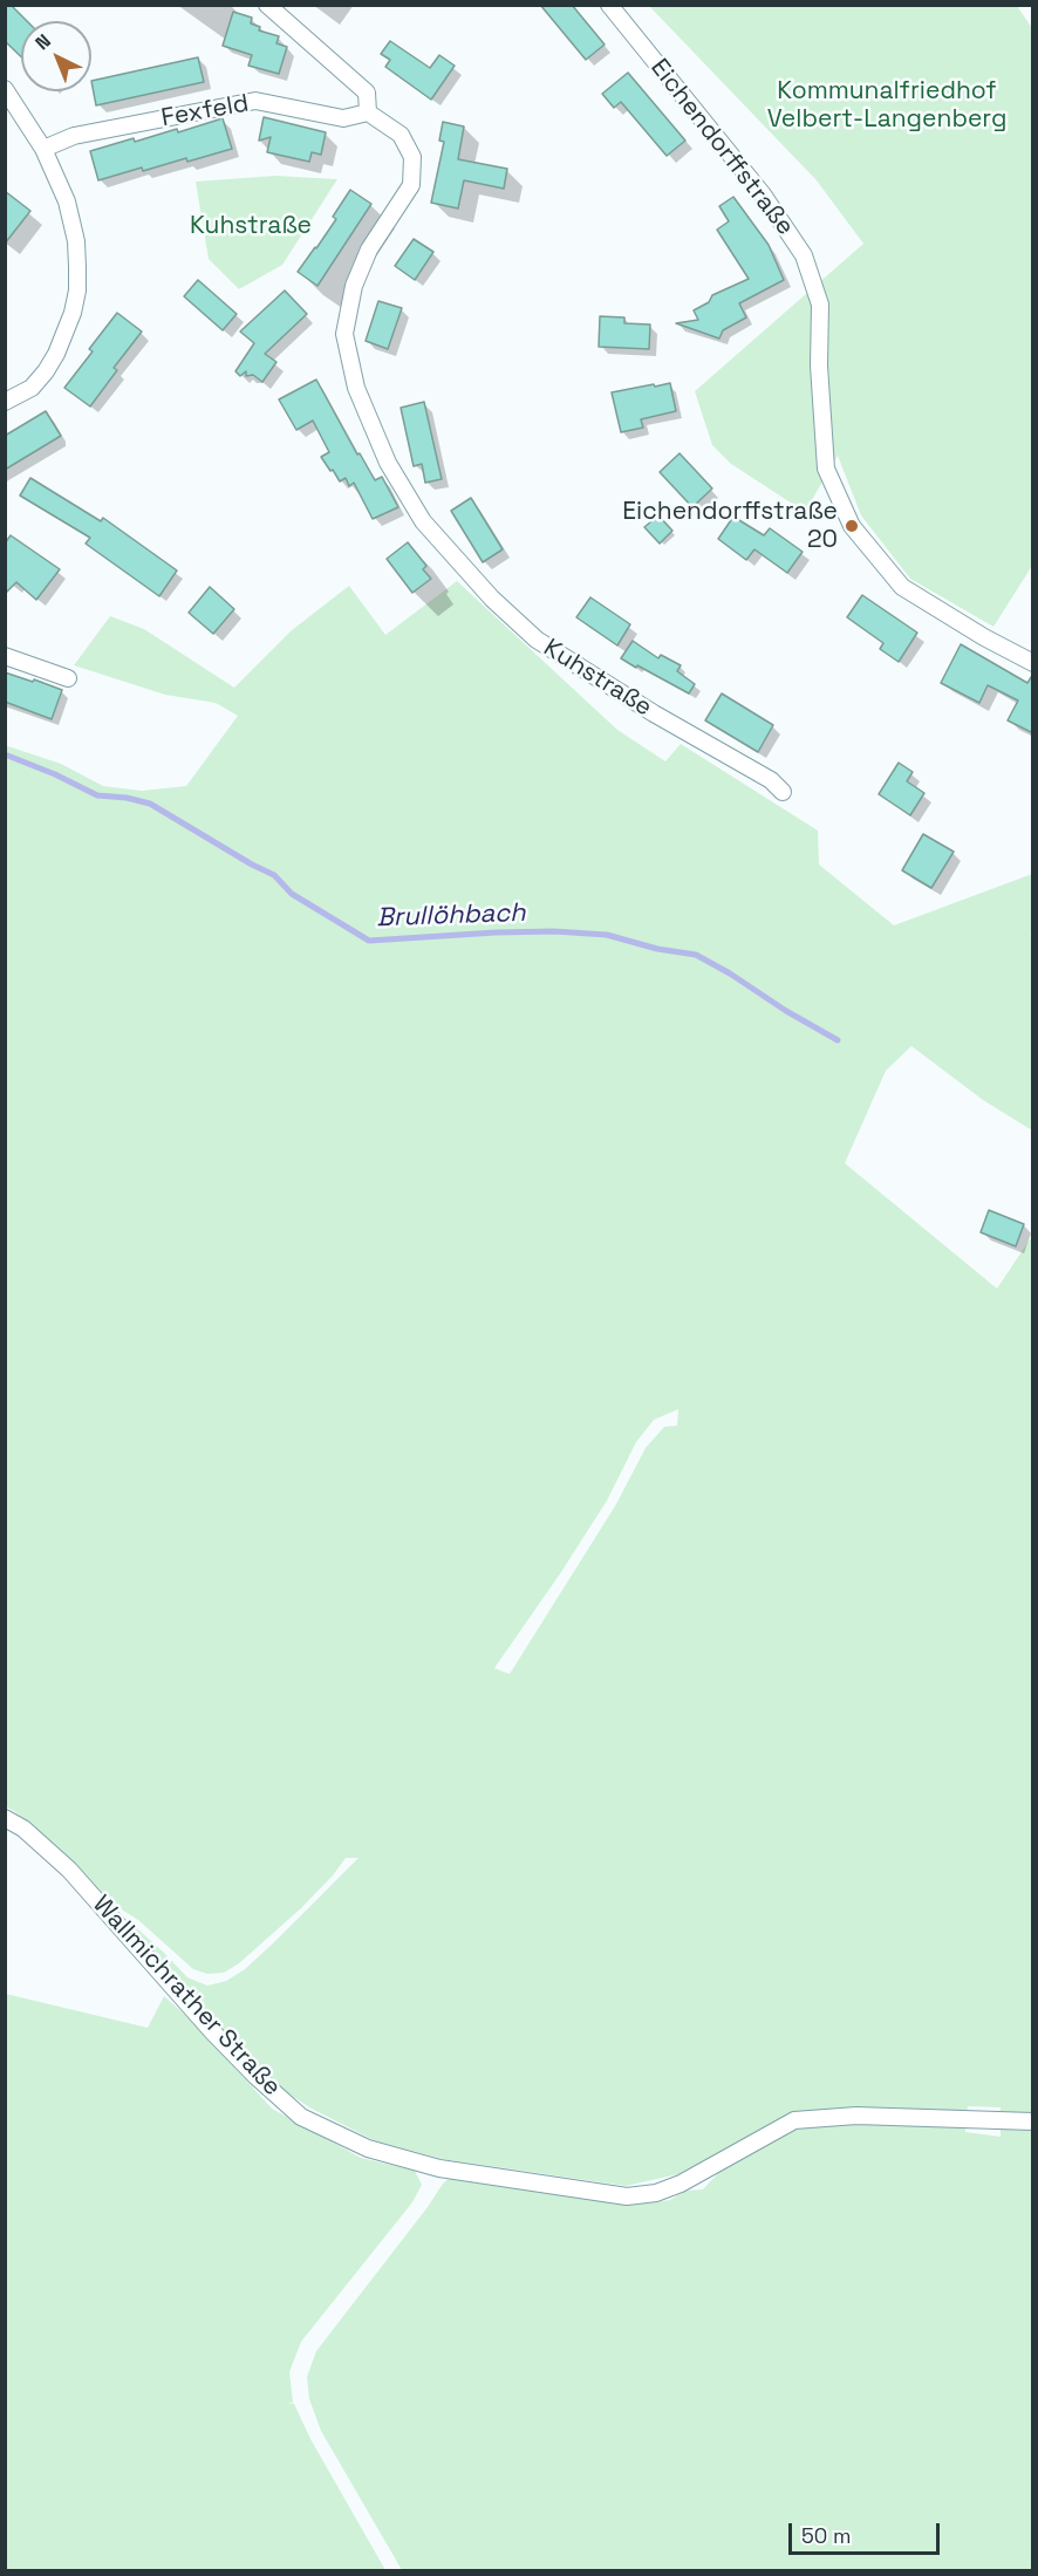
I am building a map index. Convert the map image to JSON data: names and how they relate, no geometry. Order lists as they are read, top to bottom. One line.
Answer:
{"streets":{"street":["Fexfeld","Eichendorffstraße","Kuhstraße","Wallmichrather Straße"]},"crossings":[["Fexfeld","Kuhstraße"]],"water":["Brullöhbach"],"parks":["Kommunalfriedhof Velbert-Langenberg","Kuhstraße"],"places":["Eichendorffstraße 20"],"scale_bar":"50 m","north":"top left"}
